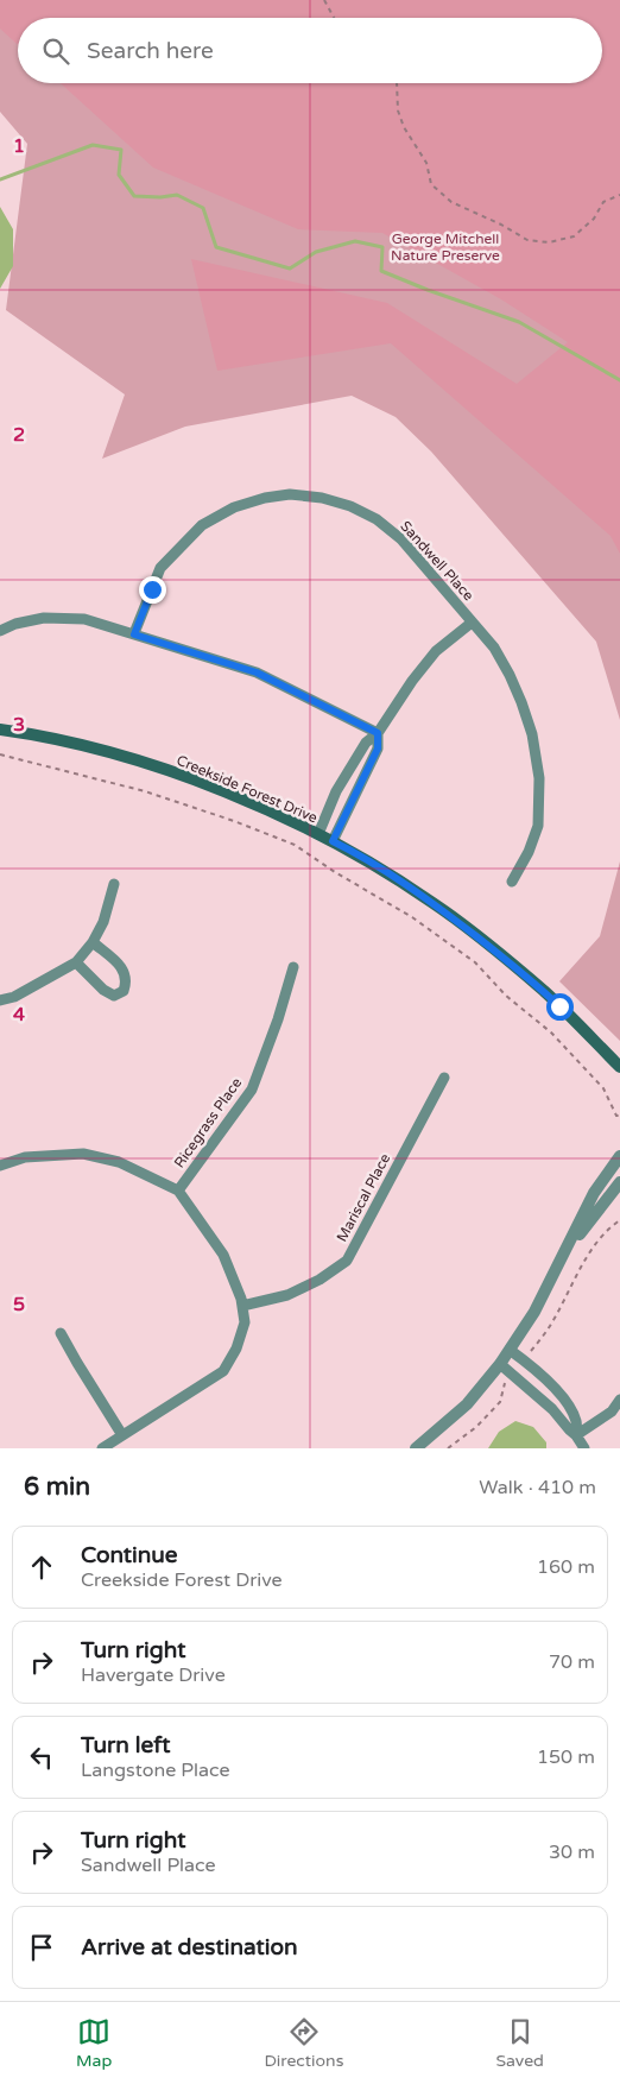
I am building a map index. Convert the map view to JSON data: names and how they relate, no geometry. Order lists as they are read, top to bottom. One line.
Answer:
{"streets":{"main road":["Creekside Forest Drive"],"street":["Sandwell Place","Ricegrass Place","Mariscal Place"]},"parks":["George Mitchell Nature Preserve"],"page":{"search":"Search here","heading":["6 min","Walk · 410 m"],"list":[["Continue","Creekside Forest Drive","160 m"],["Turn right","Havergate Drive","70 m"],["Turn left","Langstone Place","150 m"],["Turn right","Sandwell Place","30 m"],"Arrive at destination"],"nav":["Map","Directions","Saved"]},"grid":{"rows":["1","2","3","4","5"]}}
